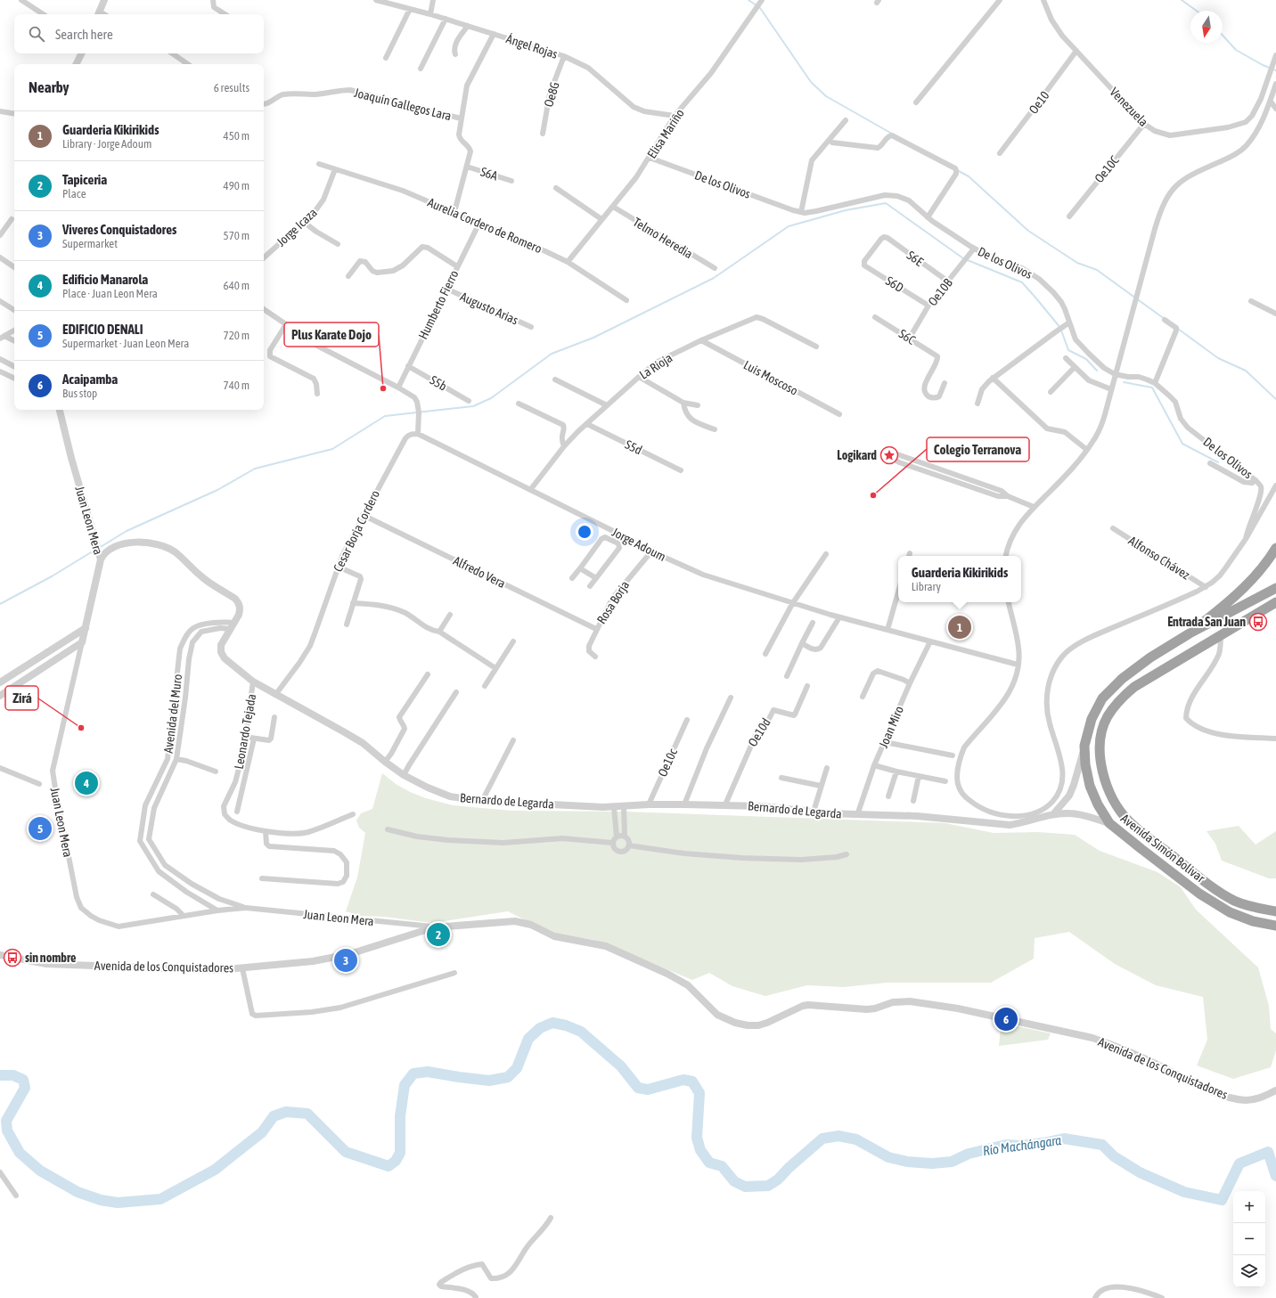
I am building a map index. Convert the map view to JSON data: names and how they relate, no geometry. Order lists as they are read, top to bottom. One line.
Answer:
{"streets":{"highway":["Avenida Simón Bolívar"],"street":["Ángel Rojas","Oe8G","Oe10","Joaquín Gallegos Lara","Venezuela","Elisa Mariño","Oe10C","S6A","De los Olivos","Aurelia Cordero de Romero","Jorge Icaza","Telmo Heredia","S6E","S6D","Oe10B","Humberto Fierro","Augusto Arias","S6C","La Rioja","Luis Moscoso","S5b","S5d","Juan Leon Mera","Cesar Borja Cordero","Jorge Adoum","Alfonso Chávez","Alfredo Vera","Rosa Borja","Avenida del Muro","Joan Miro","Leonardo Tejada","Oe10d","Oe10c","Bernardo de Legarda","Avenida de los Conquistadores"]},"crossings":[["Ángel Rojas","Oe8G"],["Ángel Rojas","Elisa Mariño"],["Oe10","Venezuela"],["Venezuela","Oe10C"],["Elisa Mariño","De los Olivos"],["Elisa Mariño","Aurelia Cordero de Romero"],["Elisa Mariño","Telmo Heredia"],["De los Olivos","Oe10B"],["Aurelia Cordero de Romero","Jorge Icaza"],["Aurelia Cordero de Romero","Humberto Fierro"],["S6E","S6D"],["S6E","Oe10B"],["S6D","Oe10B"],["Oe10B","S6C"],["Humberto Fierro","Augusto Arias"],["Humberto Fierro","S5b"],["La Rioja","Luis Moscoso"],["La Rioja","S5d"],["La Rioja","Jorge Adoum"],["Juan Leon Mera","Avenida del Muro"],["Juan Leon Mera","Bernardo de Legarda"],["Juan Leon Mera","Avenida de los Conquistadores"],["Cesar Borja Cordero","Jorge Adoum"],["Cesar Borja Cordero","Alfredo Vera"],["Cesar Borja Cordero","Bernardo de Legarda"],["Jorge Adoum","Rosa Borja"],["Jorge Adoum","Joan Miro"],["Alfredo Vera","Rosa Borja"],["Avenida del Muro","Bernardo de Legarda"],["Joan Miro","Bernardo de Legarda"],["Leonardo Tejada","Bernardo de Legarda"],["Oe10d","Bernardo de Legarda"],["Oe10c","Bernardo de Legarda"],["Bernardo de Legarda","Avenida Simón Bolívar"]],"water":["Río Machángara"],"places":{"other":["Plus Karate Dojo","Colegio Terranova","Zirá"],"place":["Logikard"],"bus stop":["Entrada San Juan","sin nombre"]},"north":"bottom","page":{"search":"Search here","heading":["Nearby","6 results"],"list":[{"mark":"1","name":"Guarderia Kikirikids","note":"Library · Jorge Adoum","value":"450 m"},{"mark":"2","name":"Tapiceria","note":"Place","value":"490 m"},{"mark":"3","name":"Viveres Conquistadores","note":"Supermarket","value":"570 m"},{"mark":"4","name":"Edificio Manarola","note":"Place · Juan Leon Mera","value":"640 m"},{"mark":"5","name":"EDIFICIO DENALI","note":"Supermarket · Juan Leon Mera","value":"720 m"},{"mark":"6","name":"Acaipamba","note":"Bus stop","value":"740 m"}],"popup":["Guarderia Kikirikids","Library"],"pins":["1","4","5","2","3","6"],"map_buttons":["+","−"]}}
